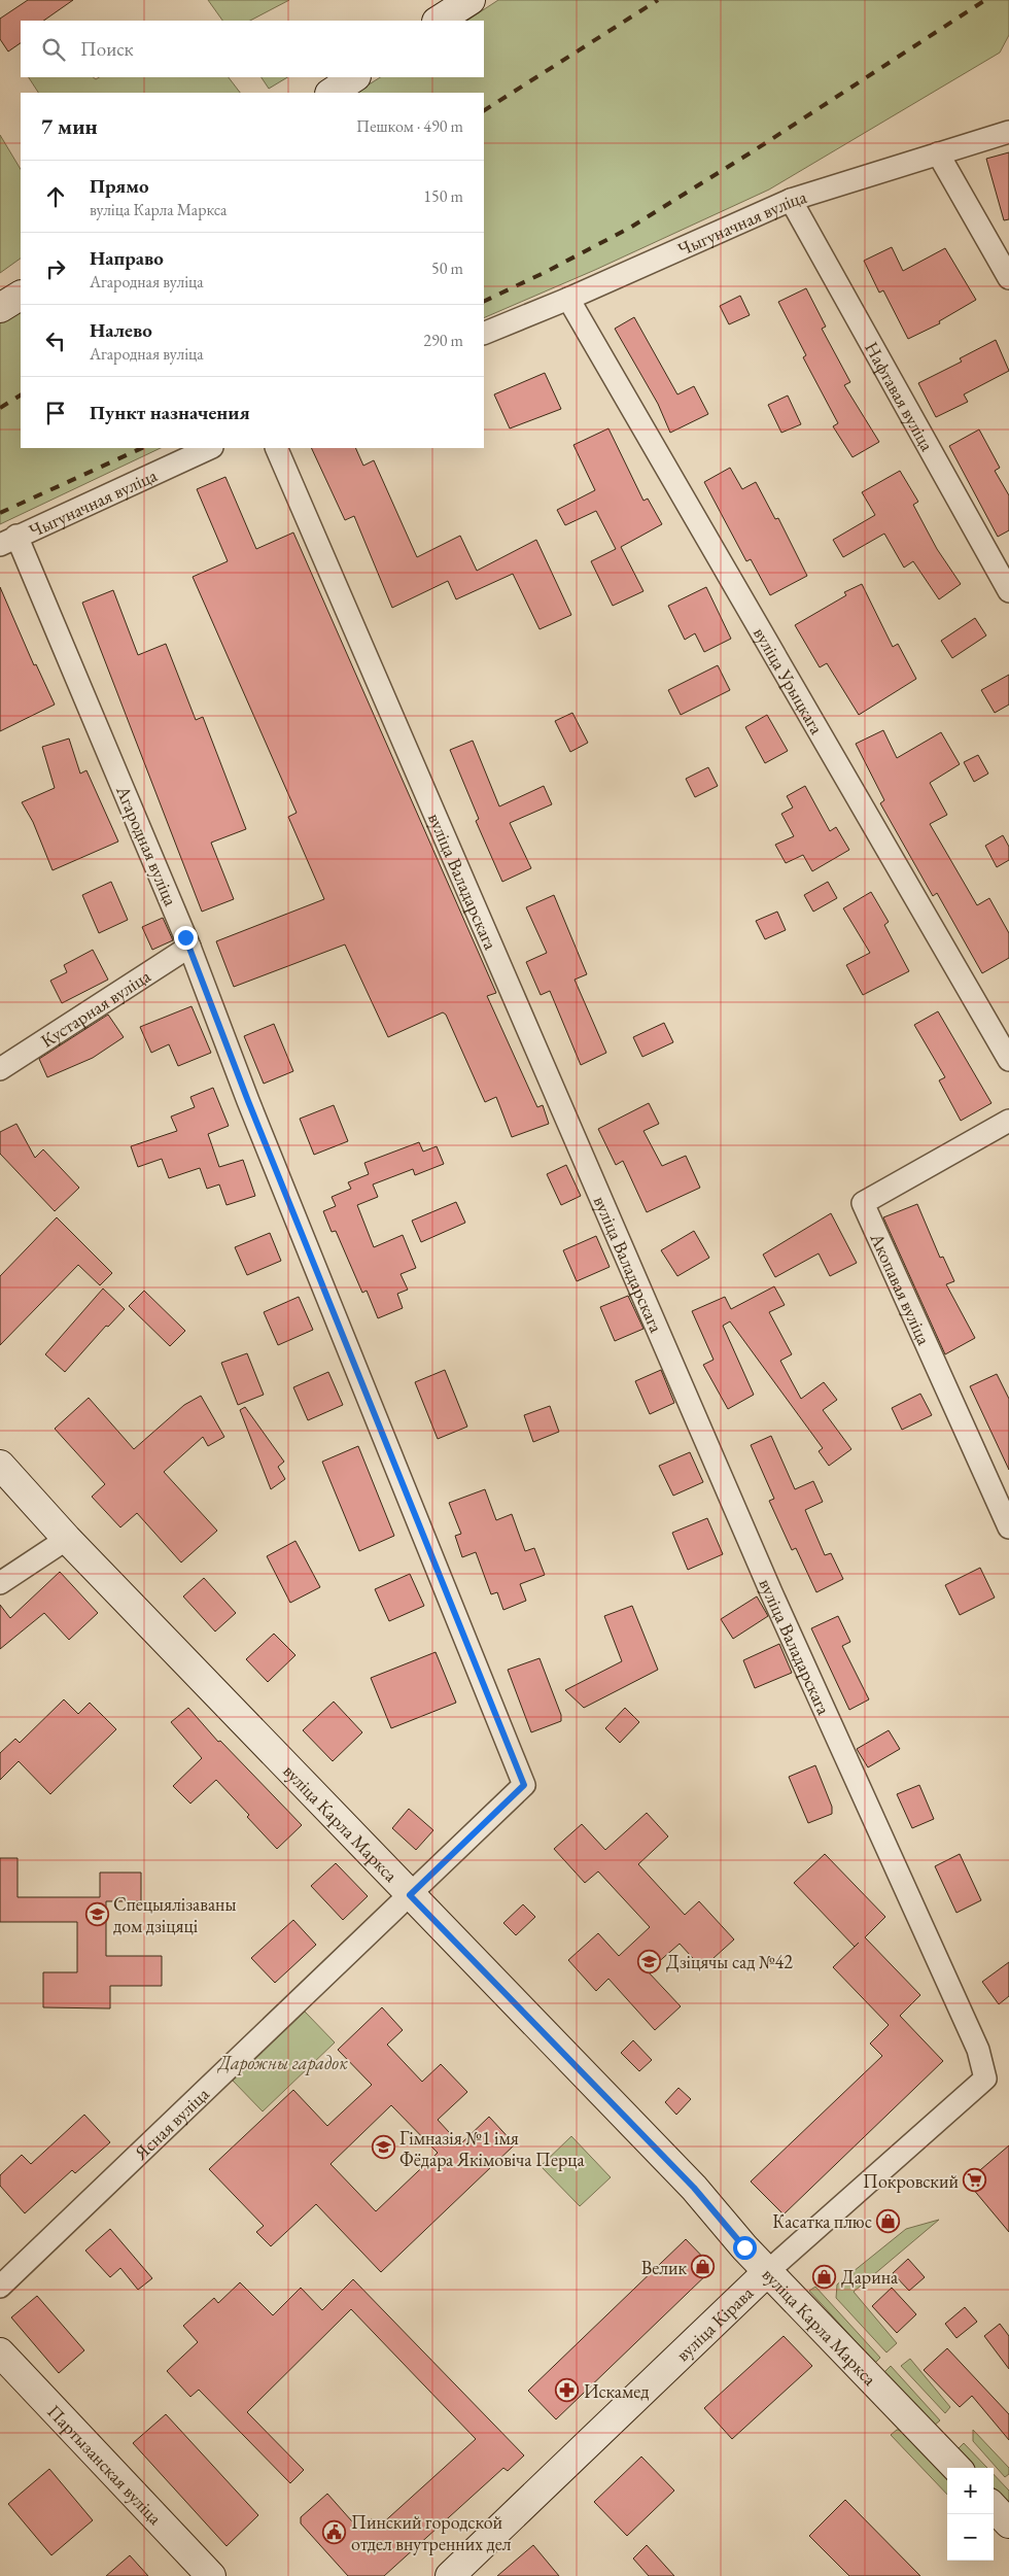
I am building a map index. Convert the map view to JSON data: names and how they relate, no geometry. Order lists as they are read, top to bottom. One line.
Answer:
{"streets":{"main road":["вуліца Карла Маркса","вуліца Кірава","Партызанская вуліца"],"street":["Чыгуначная вуліца","Нафтавая вуліца","вуліца Урыцкага","Агародная вуліца","вуліца Валадарскага","Кустарная вуліца","Акопавая вуліца","Ясная вуліца"]},"crossings":[["Чыгуначная вуліца","Нафтавая вуліца"],["Чыгуначная вуліца","вуліца Урыцкага"],["Чыгуначная вуліца","Агародная вуліца"],["Агародная вуліца","Кустарная вуліца"],["Агародная вуліца","вуліца Карла Маркса"],["Агародная вуліца","Ясная вуліца"],["вуліца Валадарскага","вуліца Кірава"],["вуліца Карла Маркса","Ясная вуліца"],["вуліца Карла Маркса","вуліца Кірава"]],"parks":["Дарожны гарадок"],"places":{"school or university":["Спецыялізаваны дом дзіцяці","Дзіцячы сад №42","Гімназія №1 імя Фёдара Якімовіча Перца"],"supermarket":["Покровский"],"shop":["Касатка плюс","Велик","Дарина"],"pharmacy":["Искамед"],"public building":["Пинский городской отдел внутренних дел"]},"page":{"search":"Поиск","heading":["7 мин","Пешком · 490 m"],"list":[["Прямо","вуліца Карла Маркса","150 m"],["Направо","Агародная вуліца","50 m"],["Налево","Агародная вуліца","290 m"],"Пункт назначения"],"map_buttons":["+","−"]}}
